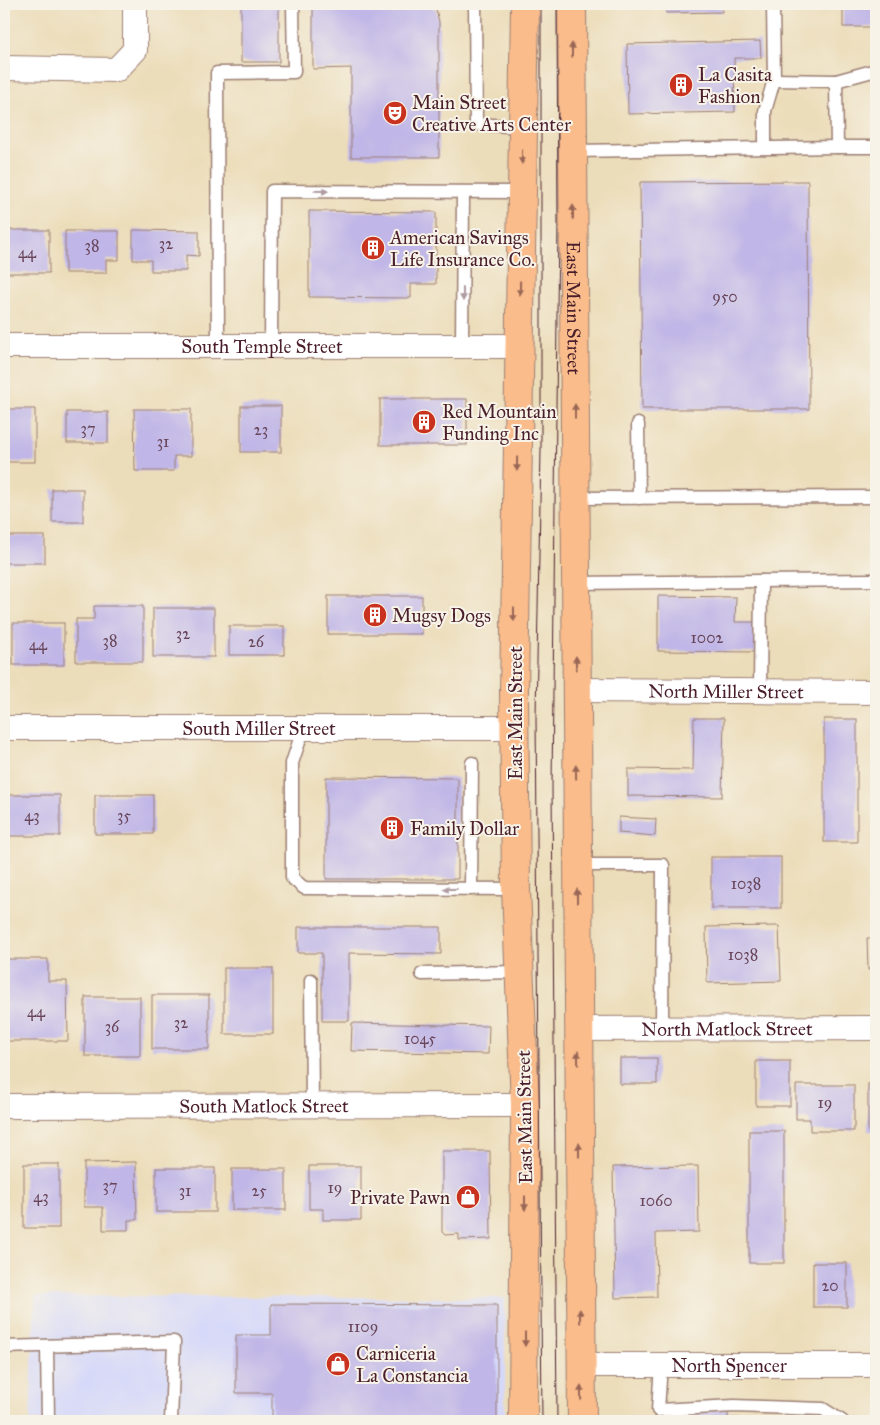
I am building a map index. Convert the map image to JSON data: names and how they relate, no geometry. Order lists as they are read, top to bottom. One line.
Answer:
{"streets":{"main road":["East Main Street"],"street":["South Temple Street","North Miller Street","South Miller Street","North Matlock Street","South Matlock Street","North Spencer"]},"crossings":[["East Main Street","South Temple Street"],["East Main Street","North Miller Street"],["East Main Street","South Miller Street"],["East Main Street","North Matlock Street"],["East Main Street","South Matlock Street"],["East Main Street","North Spencer"]],"places":{"building":["La Casita Fashion","American Savings Life Insurance Co.","Red Mountain Funding Inc","Mugsy Dogs","Family Dollar"],"theatre":["Main Street Creative Arts Center"],"shop":["Private Pawn","Carniceria La Constancia"]},"house_numbers":["32","38","44","950","37","23","31","32","1002","38","26","44","43","35","1038","1038","44","32","36","1045","19","37","19","31","25","43","1060","20","1109"]}
